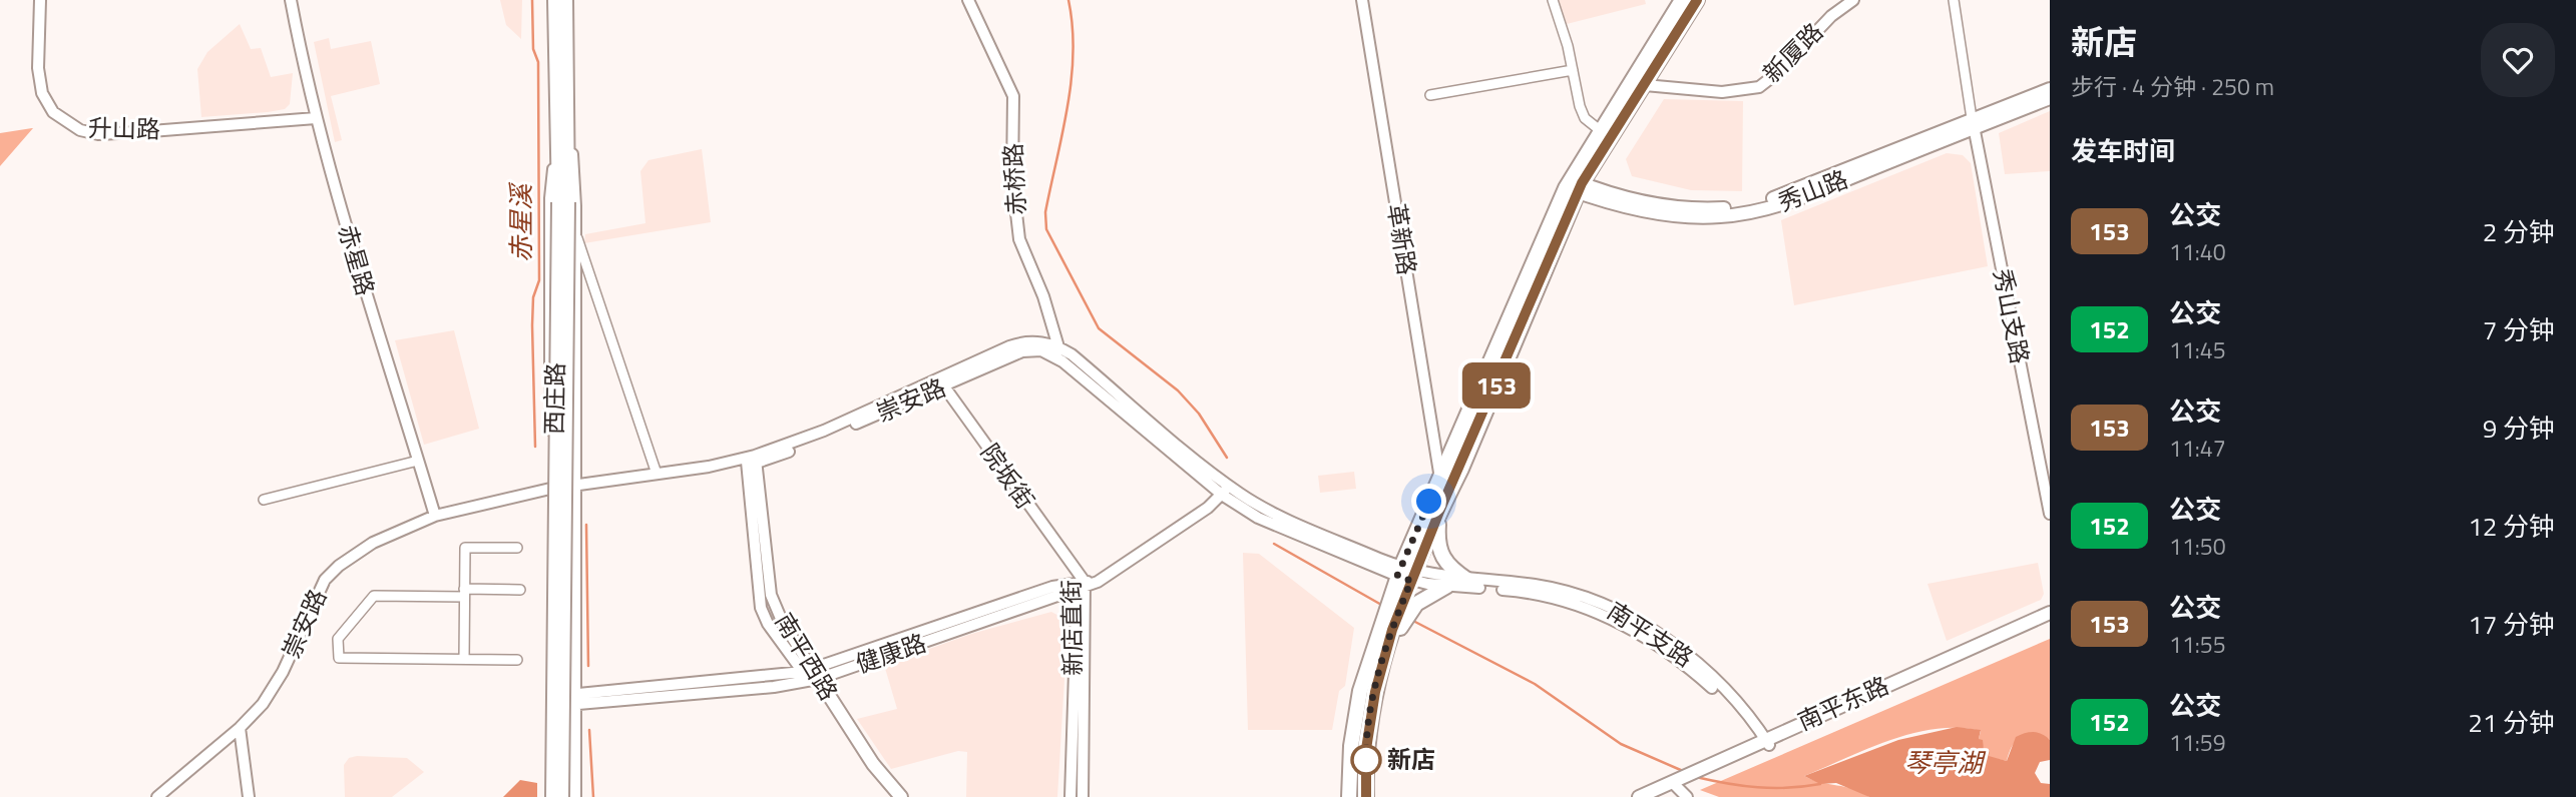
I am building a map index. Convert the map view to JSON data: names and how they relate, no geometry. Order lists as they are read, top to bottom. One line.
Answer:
{"streets":{"main road":["秀山路","西庄路","南平西路","南平东路"],"street":["新厦路","升山路","赤桥路","革新路","赤星路","秀山支路","崇安路","院坂街","新店直街","南平支路","健康路"]},"crossings":[["升山路","赤星路"],["赤桥路","崇安路"],["秀山路","秀山支路"],["赤星路","崇安路"],["崇安路","院坂街"],["崇安路","南平支路"],["崇安路","健康路"],["崇安路","南平西路"],["院坂街","新店直街"],["新店直街","健康路"],["南平支路","南平东路"],["健康路","南平西路"]],"water":["赤星溪","琴亭湖"],"places":["新店"],"lines":["bus line 153"],"page":{"on_map":"153","heading":[["新店","步行 · 4 分钟 · 250 m"],"发车时间"],"list":[{"mark":"153","name":"公交","note":"11:40","value":"2 分钟"},{"mark":"152","name":"公交","note":"11:45","value":"7 分钟"},{"mark":"153","name":"公交","note":"11:47","value":"9 分钟"},{"mark":"152","name":"公交","note":"11:50","value":"12 分钟"},{"mark":"153","name":"公交","note":"11:55","value":"17 分钟"},{"mark":"152","name":"公交","note":"11:59","value":"21 分钟"}]}}
